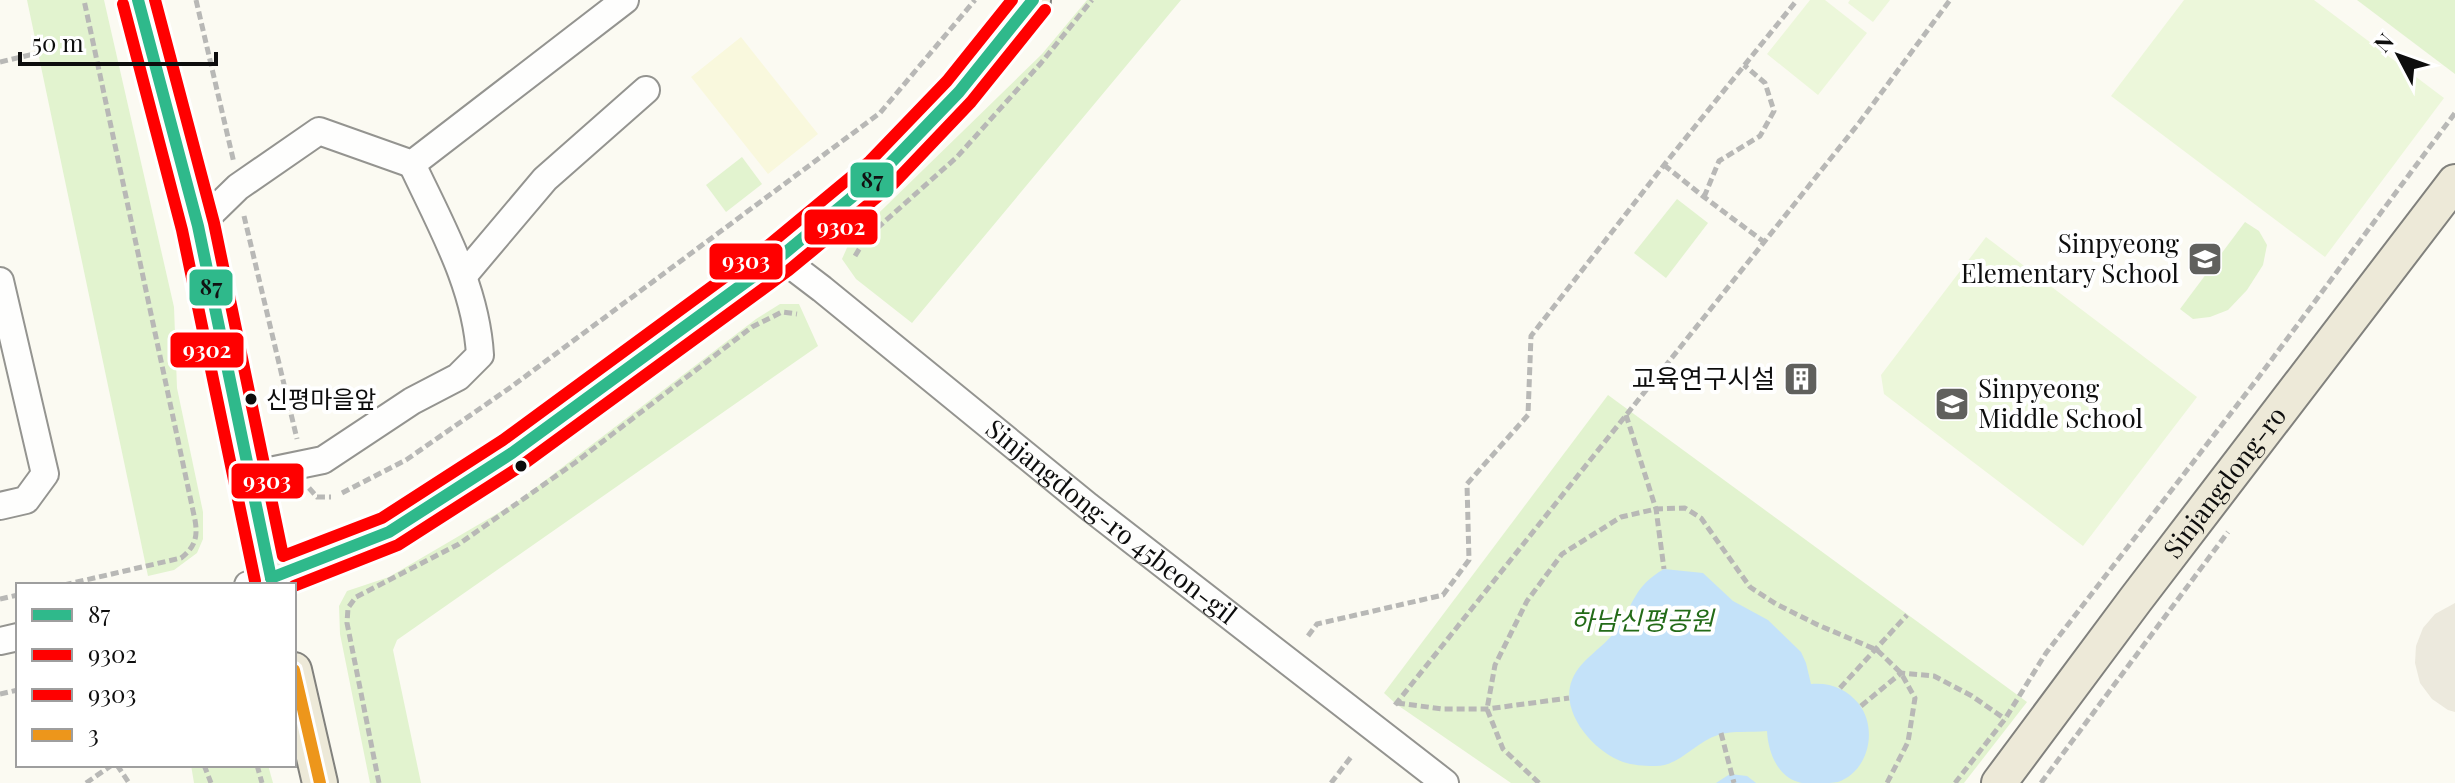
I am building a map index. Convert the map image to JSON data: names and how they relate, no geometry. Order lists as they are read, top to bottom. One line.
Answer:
{"streets":{"main road":["Sinjangdong-ro"],"street":["Sinjangdong-ro 45beon-gil"]},"parks":["하남신평공원"],"places":{"school or university":["Sinpyeong Elementary School","Sinpyeong Middle School"],"building":["교육연구시설"],"other":["신평마을앞"]},"lines":["transit line 87","transit line 9303","transit line 9302","transit line 3"],"legend":["87","9302","9303","3"],"scale_bar":"50 m","north":"top left"}
